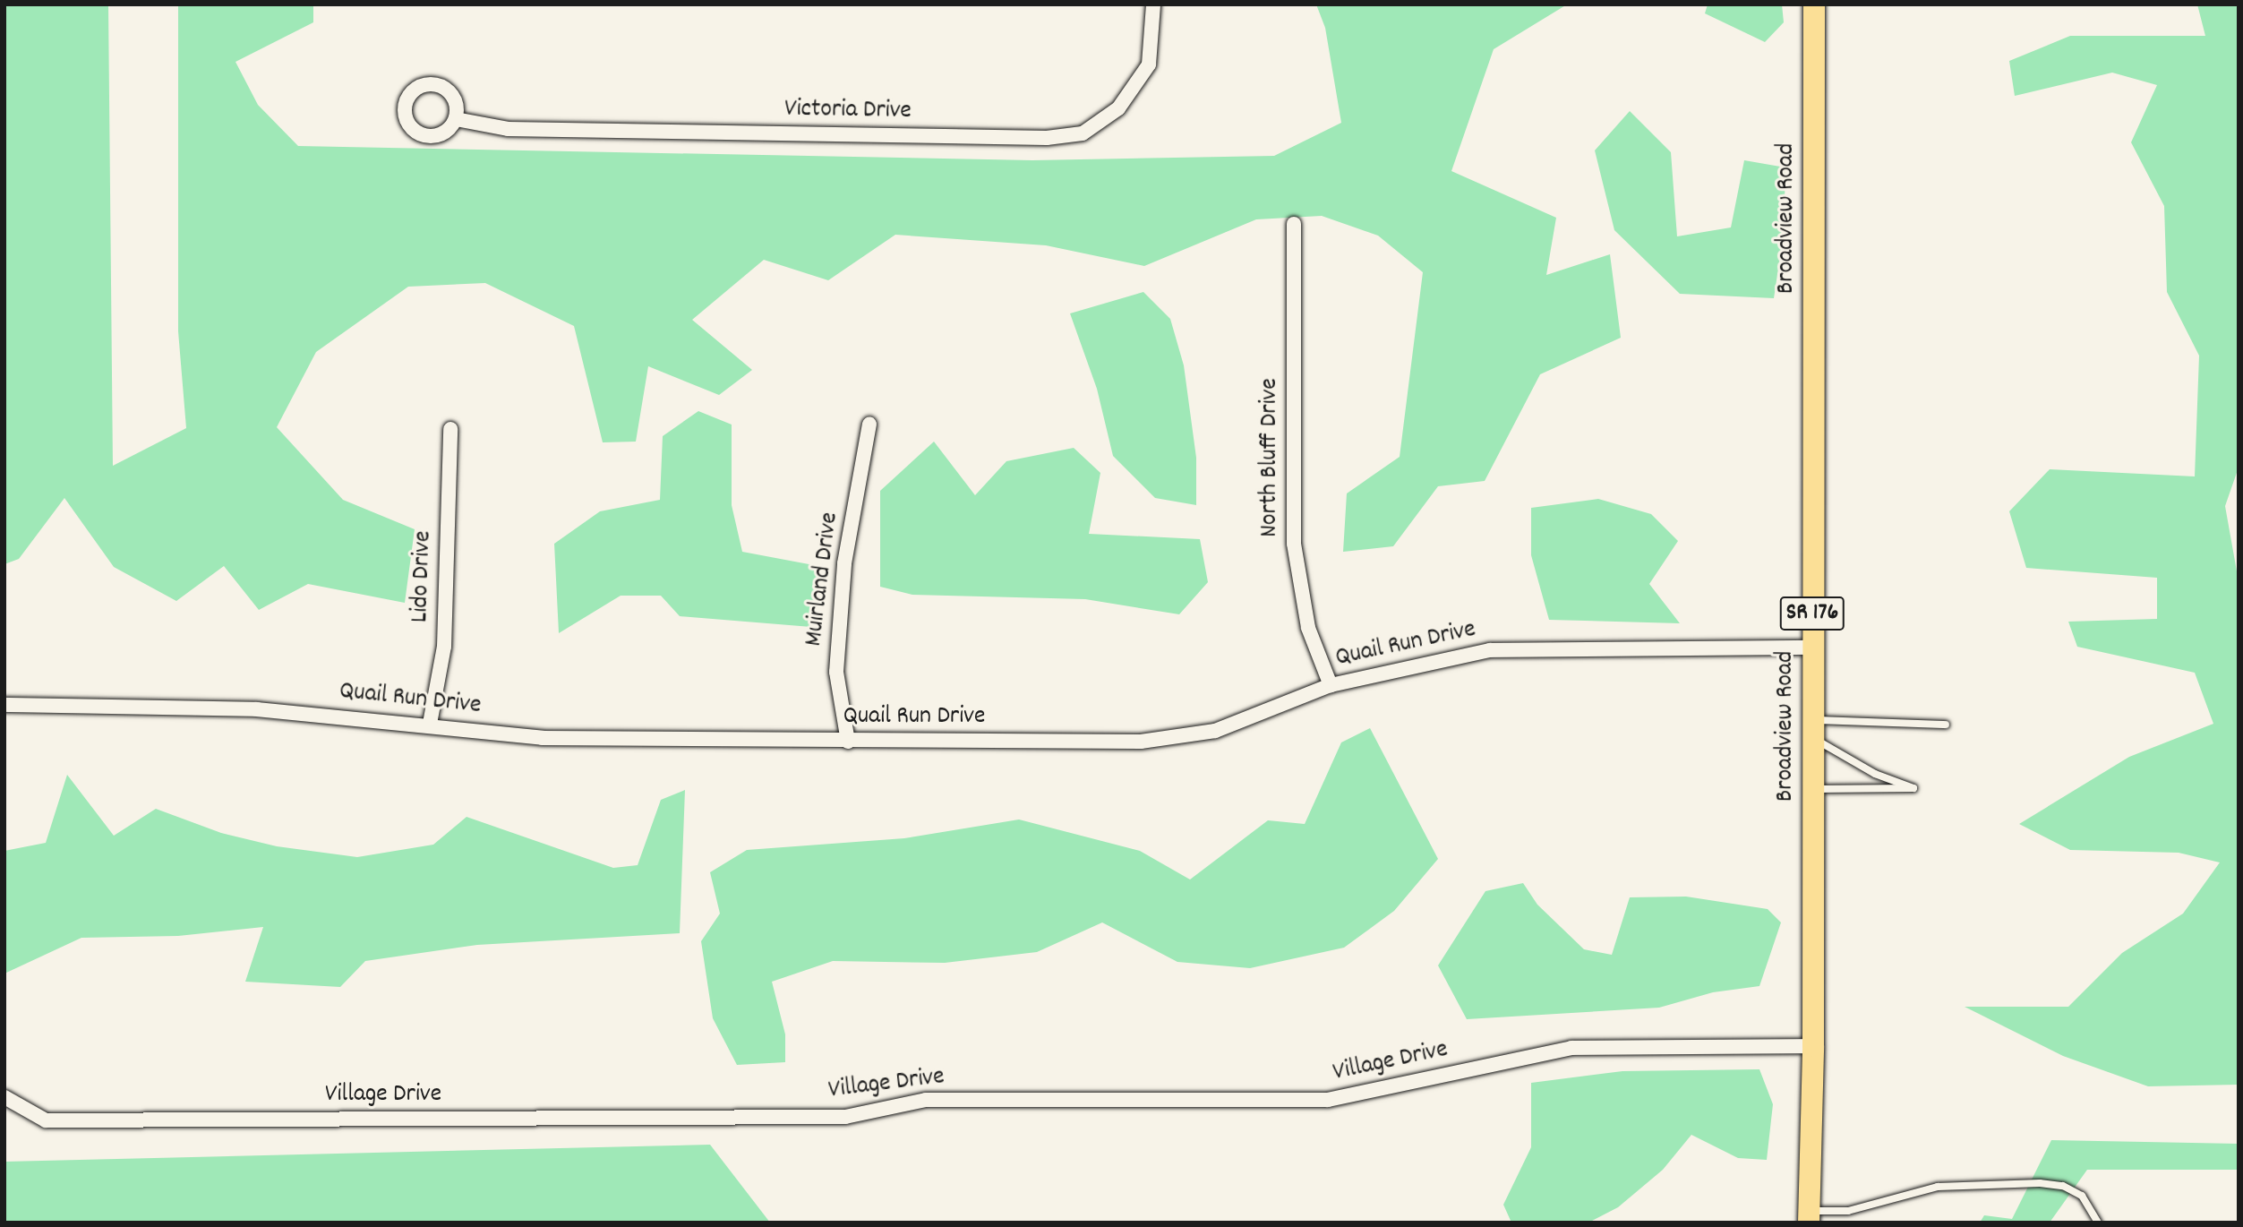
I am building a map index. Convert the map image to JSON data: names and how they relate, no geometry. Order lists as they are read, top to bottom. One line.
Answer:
{"streets":{"main road":["Broadview Road","SR 176"],"street":["Victoria Drive","North Bluff Drive","Lido Drive","Muirland Drive","Quail Run Drive","Village Drive"]},"crossings":[["Broadview Road","Quail Run Drive"],["Broadview Road","Village Drive"],["North Bluff Drive","Quail Run Drive"],["Lido Drive","Quail Run Drive"],["Muirland Drive","Quail Run Drive"]]}
